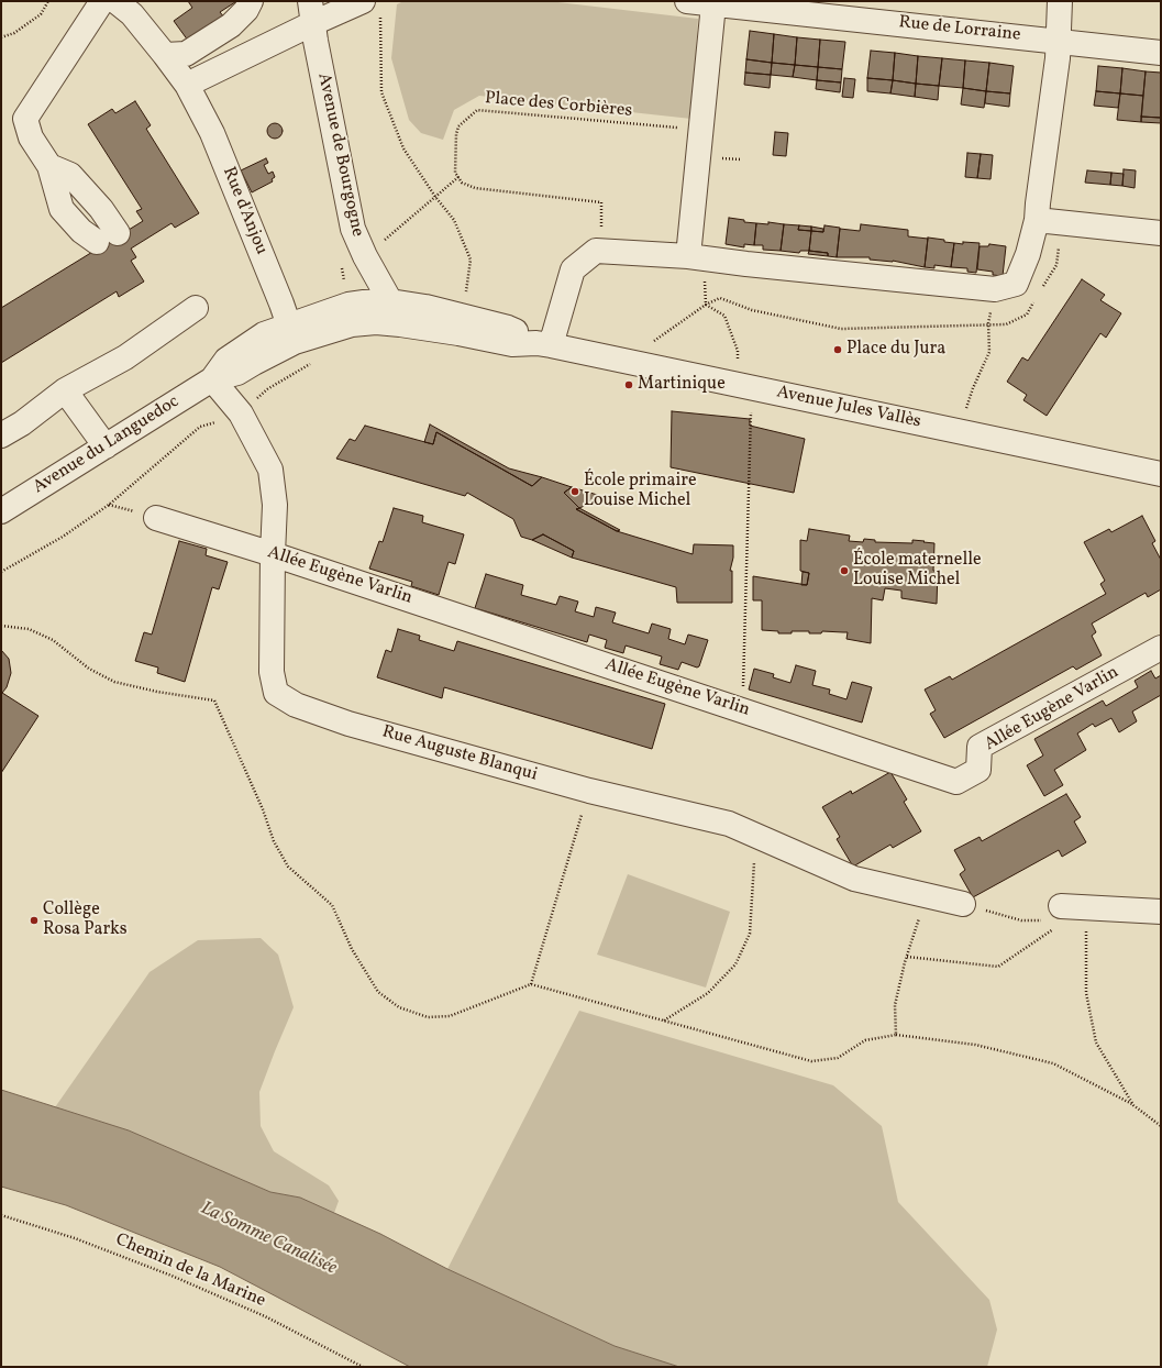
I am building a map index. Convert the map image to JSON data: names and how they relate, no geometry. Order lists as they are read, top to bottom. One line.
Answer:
{"streets":{"street":["Rue de Lorraine","Avenue de Bourgogne","Rue d'Anjou","Avenue Jules Vallès","Avenue du Languedoc","Allée Eugène Varlin","Rue Auguste Blanqui"],"path":["Place des Corbières","Chemin de la Marine"]},"crossings":[["Avenue de Bourgogne","Avenue Jules Vallès"],["Rue d'Anjou","Avenue du Languedoc"],["Avenue Jules Vallès","Avenue du Languedoc"],["Avenue du Languedoc","Rue Auguste Blanqui"],["Allée Eugène Varlin","Rue Auguste Blanqui"]],"water":["La Somme Canalisée"],"places":["Place du Jura","Martinique","École primaire Louise Michel","École maternelle Louise Michel","Collège Rosa Parks"]}
